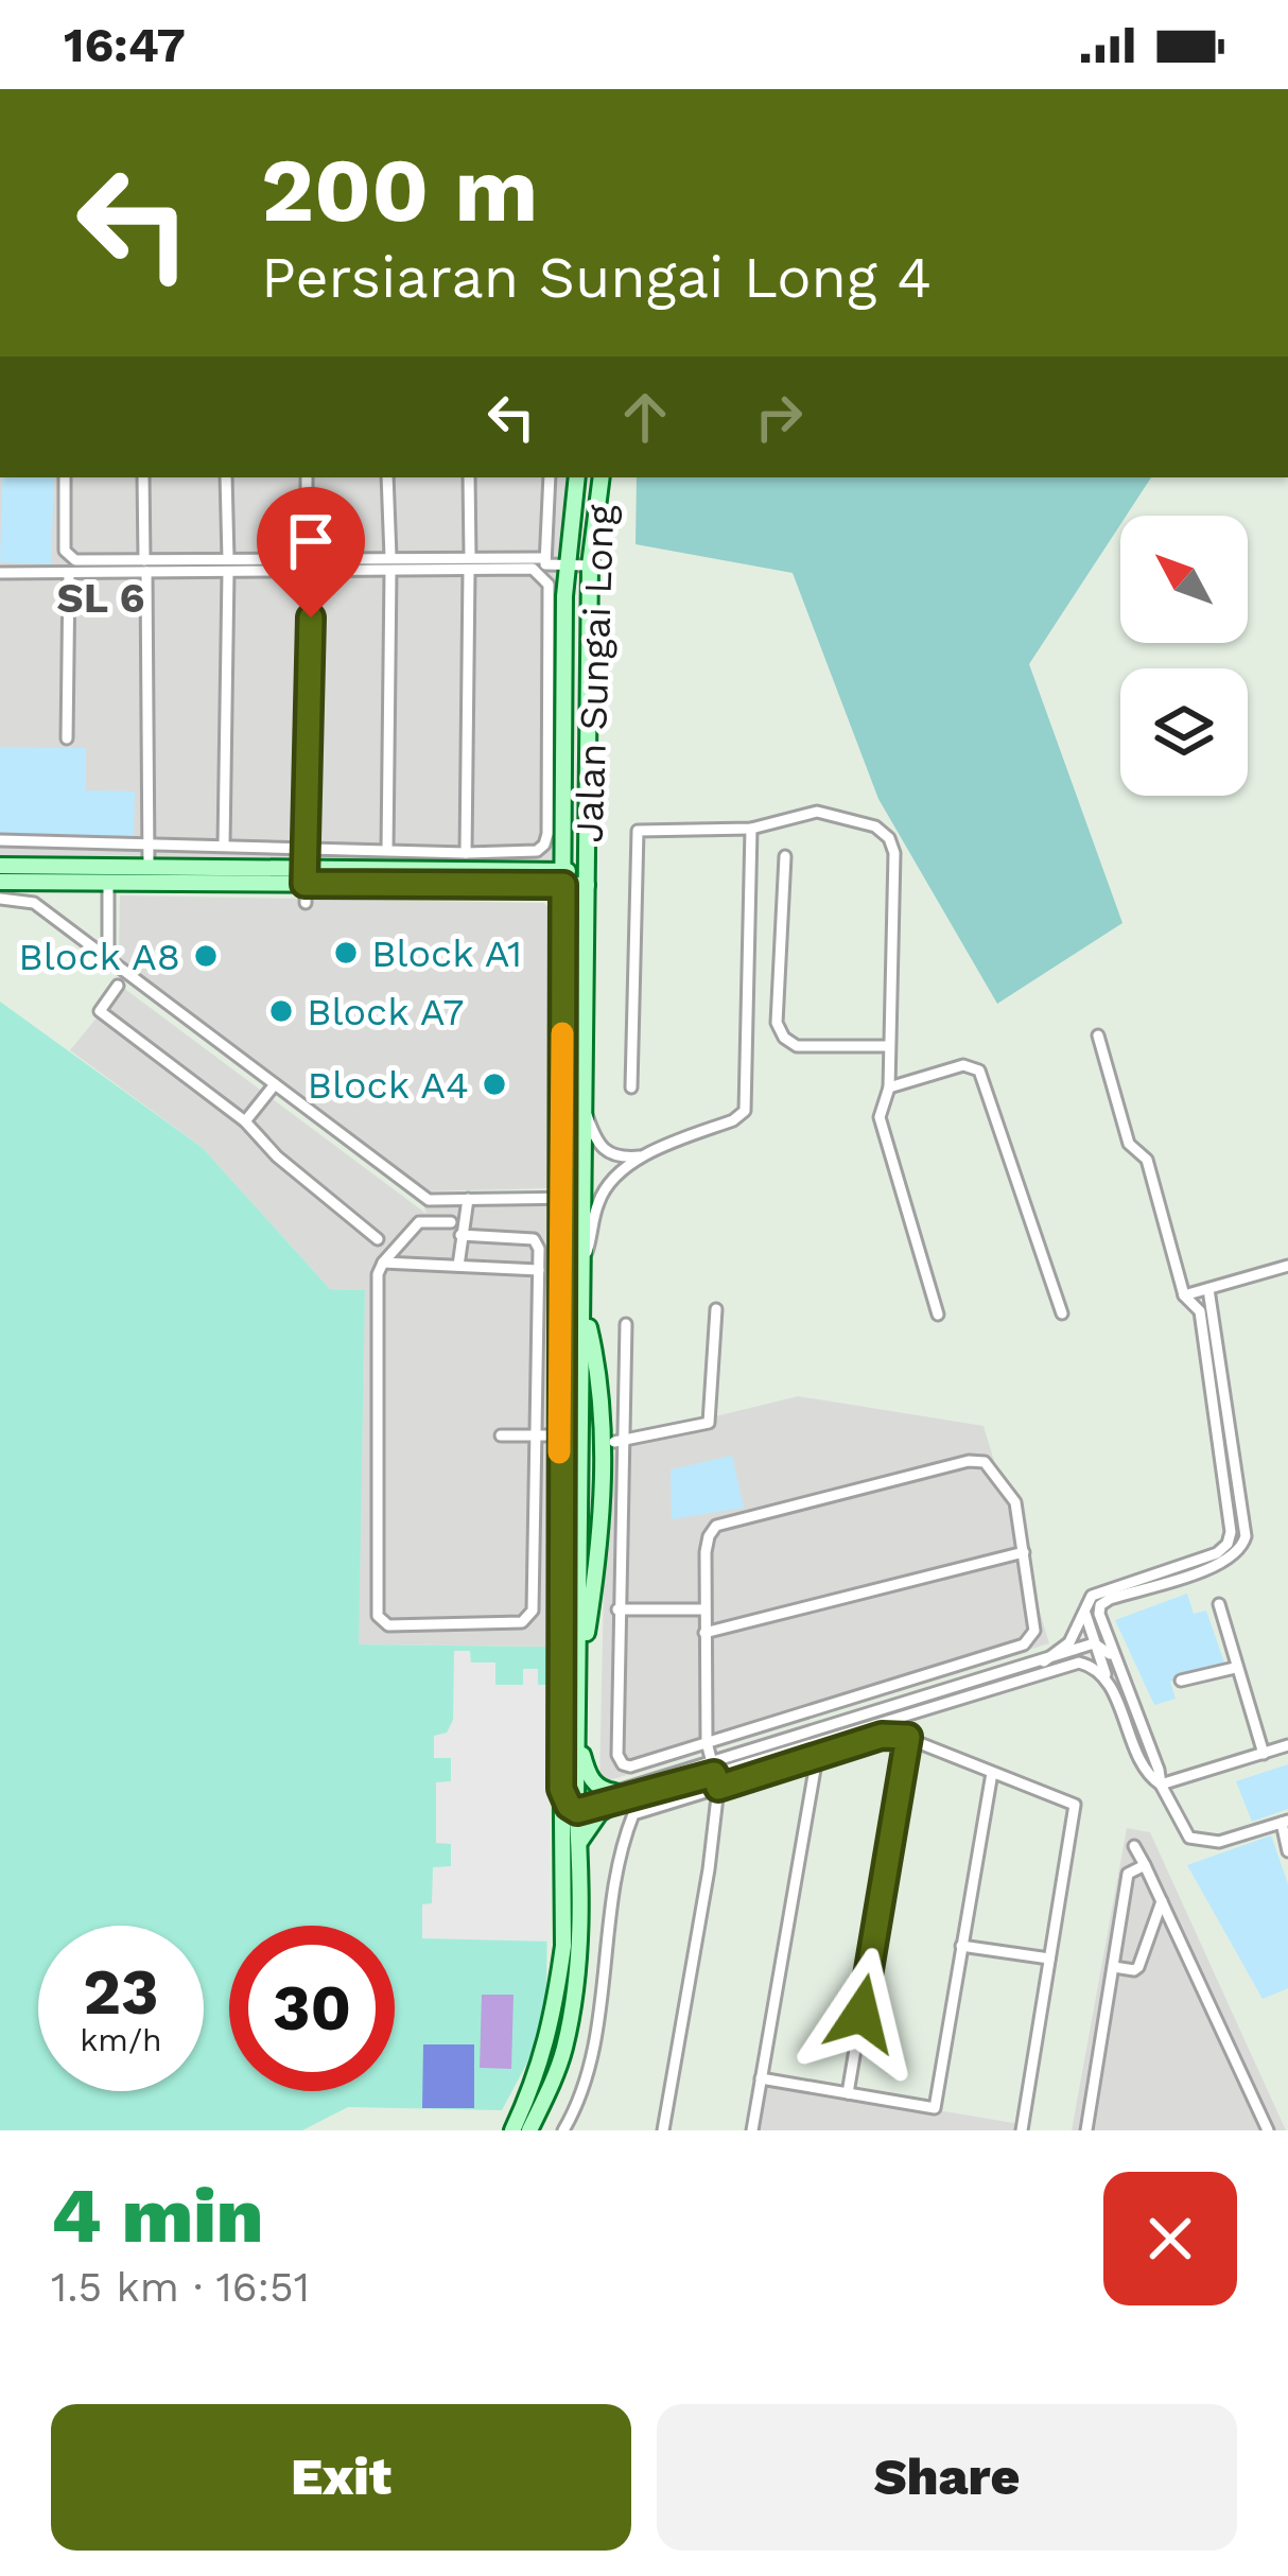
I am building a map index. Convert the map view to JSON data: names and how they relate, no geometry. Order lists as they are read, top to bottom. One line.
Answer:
{"streets":{"street":["Jalan Sungai Long"]},"districts":["SL 6"],"places":["Block A1","Block A8","Block A7","Block A4"],"north":"top left","page":{"status":"16:47","turn":["200 m","Persiaran Sungai Long 4"],"speed":"23 km/h","limit":"30","heading":["4 min","1.5 km · 16:51"],"buttons":["Exit","Share"]}}
